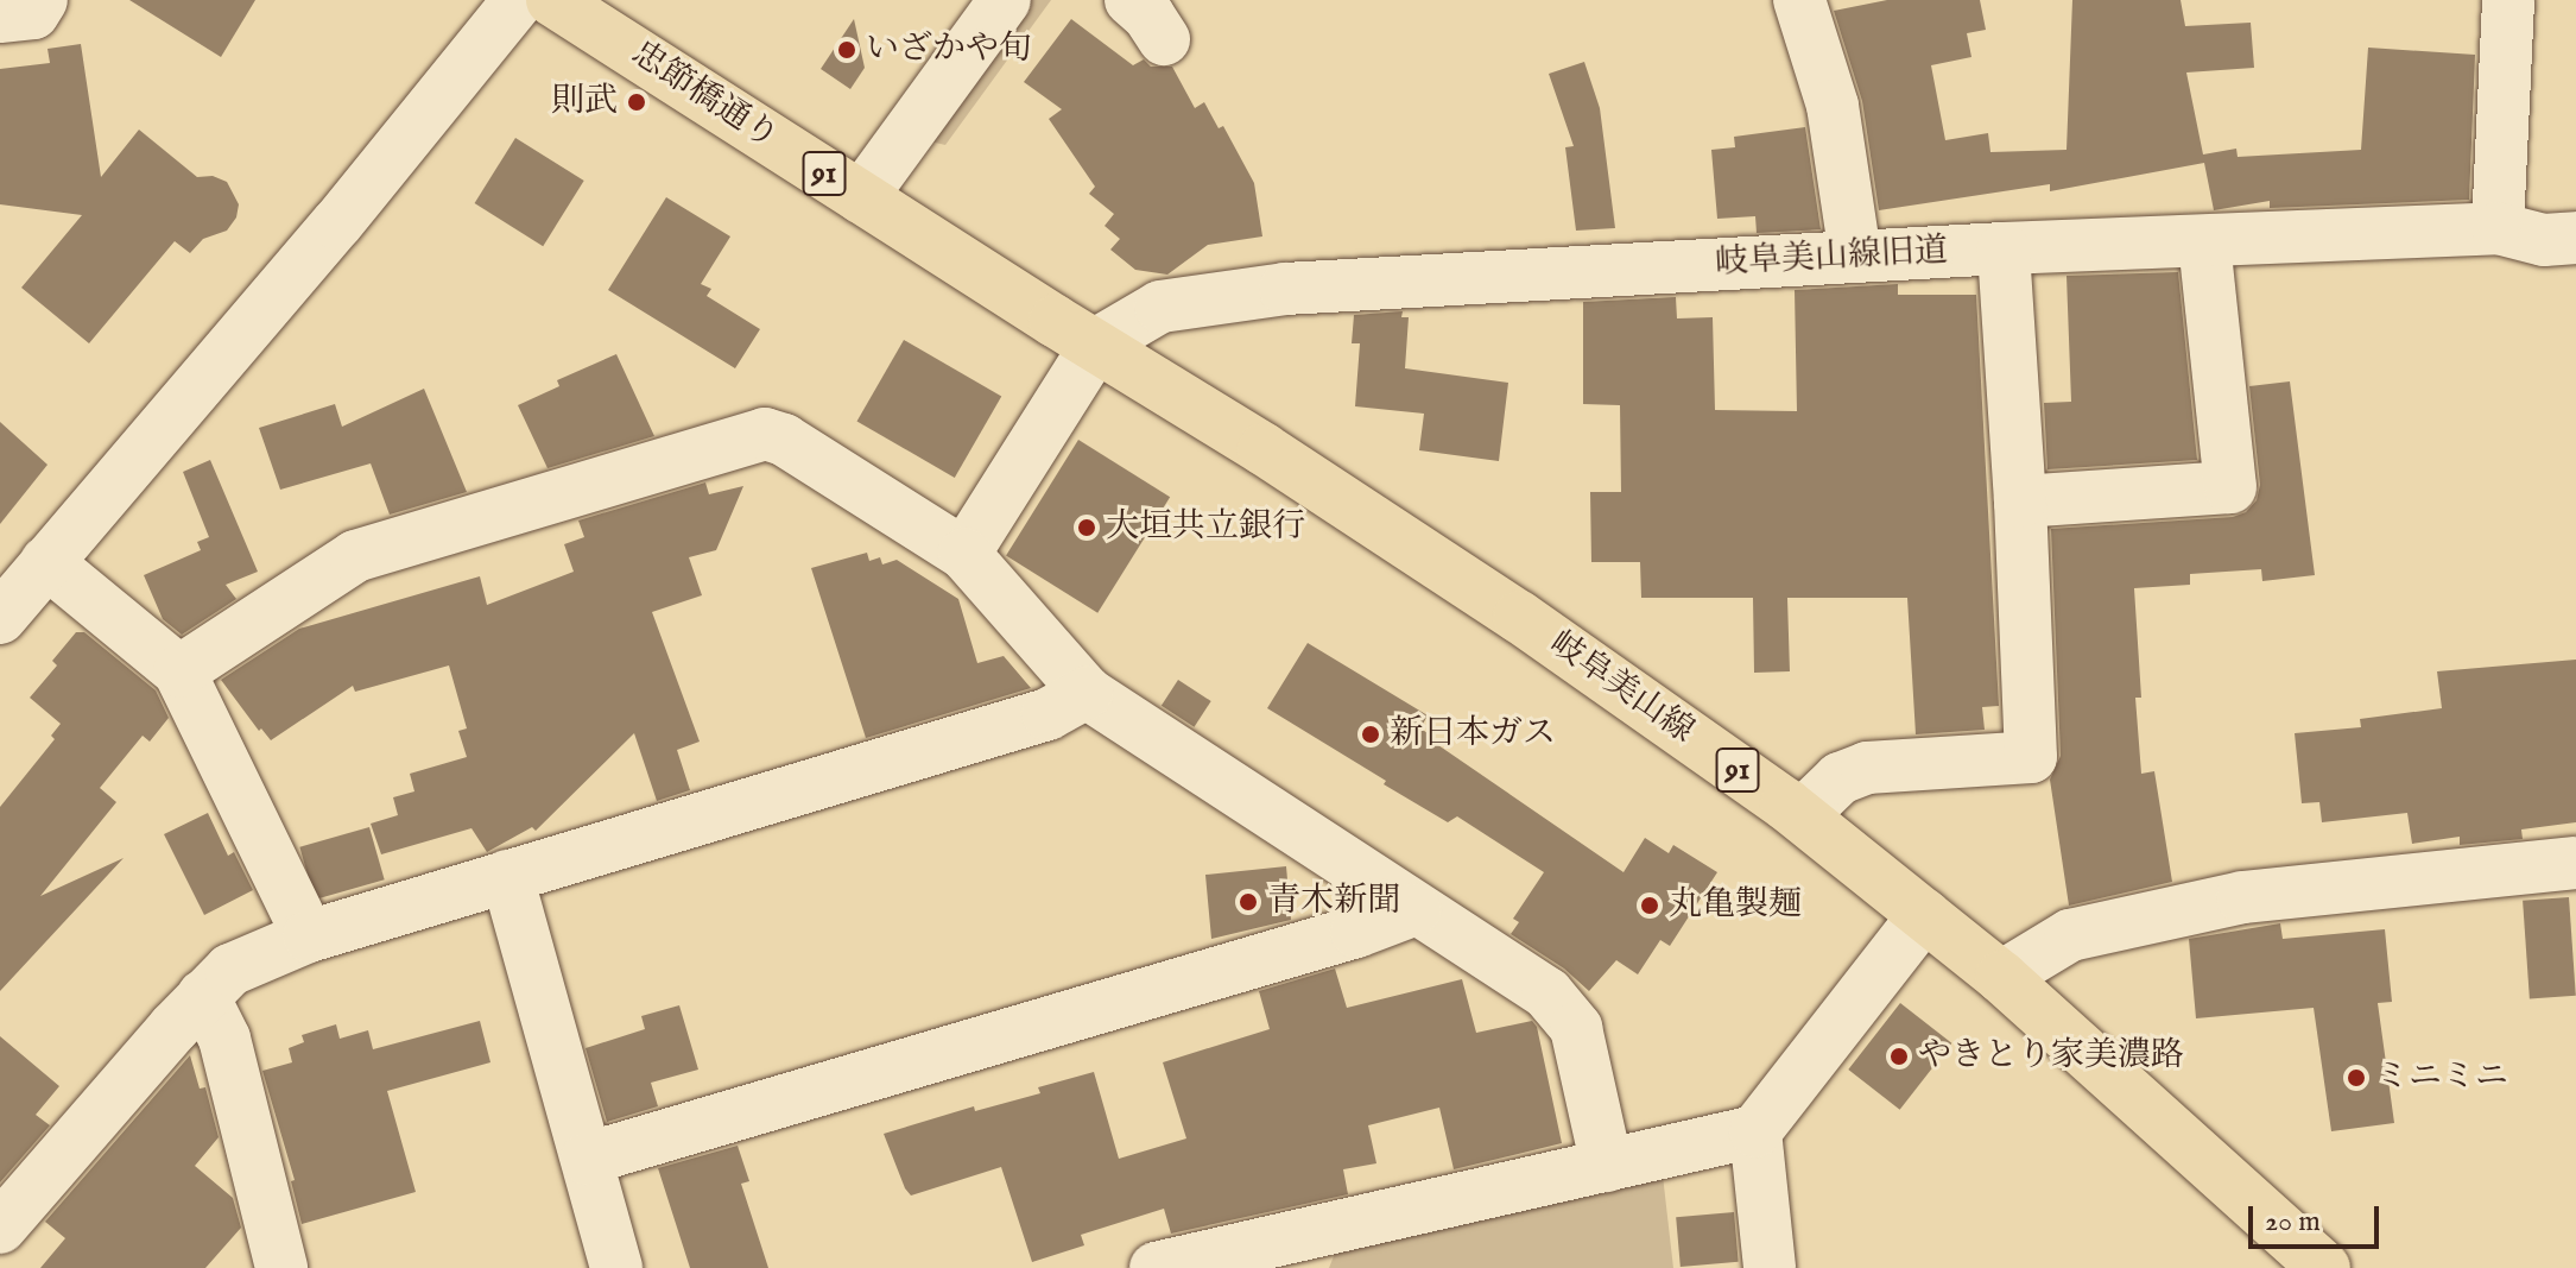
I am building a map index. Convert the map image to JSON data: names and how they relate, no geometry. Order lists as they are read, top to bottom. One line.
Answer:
{"streets":{"main road":["忠節橋通り","91","岐阜美山線"],"street":["岐阜美山線旧道"]},"crossings":[["忠節橋通り","岐阜美山線旧道"],["忠節橋通り","岐阜美山線"],["岐阜美山線旧道","岐阜美山線"]],"places":["いざかや旬","則武","大垣共立銀行","新日本ガス","青木新聞","丸亀製麺","やきとり家美濃路","ミニミニ"],"scale_bar":"20 m"}
